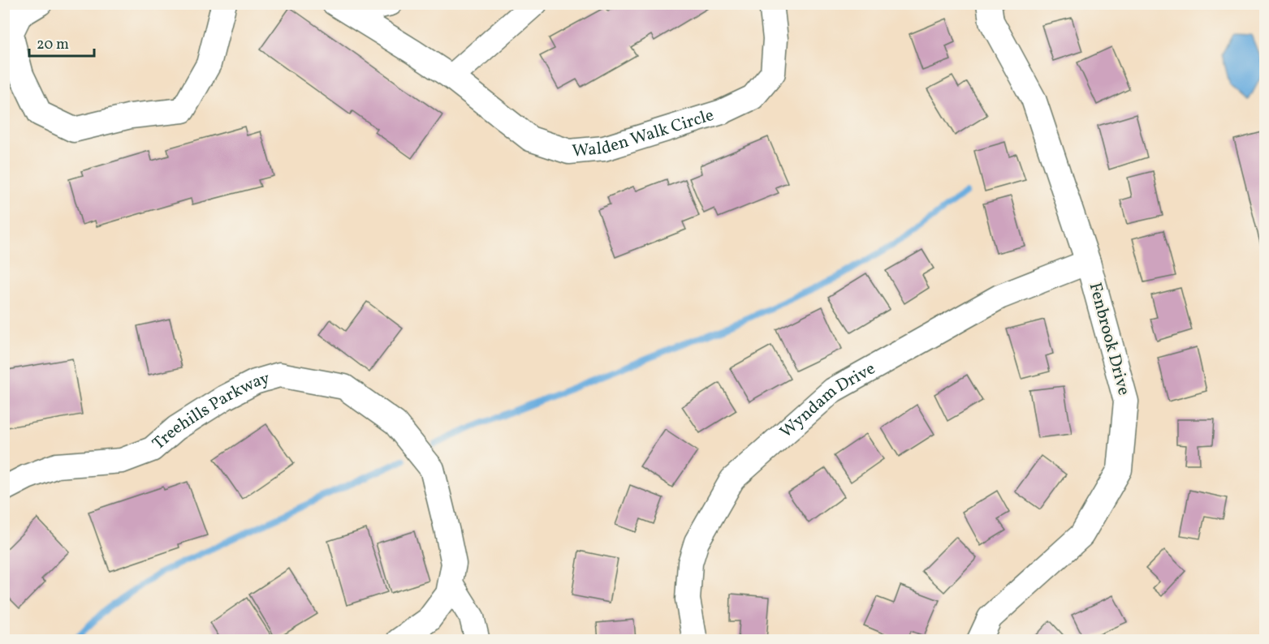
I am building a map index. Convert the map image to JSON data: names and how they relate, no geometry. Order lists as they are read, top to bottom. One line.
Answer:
{"streets":{"street":["Walden Walk Circle","Fenbrook Drive","Wyndam Drive","Treehills Parkway"]},"crossings":[["Fenbrook Drive","Wyndam Drive"]],"scale_bar":"20 m"}
